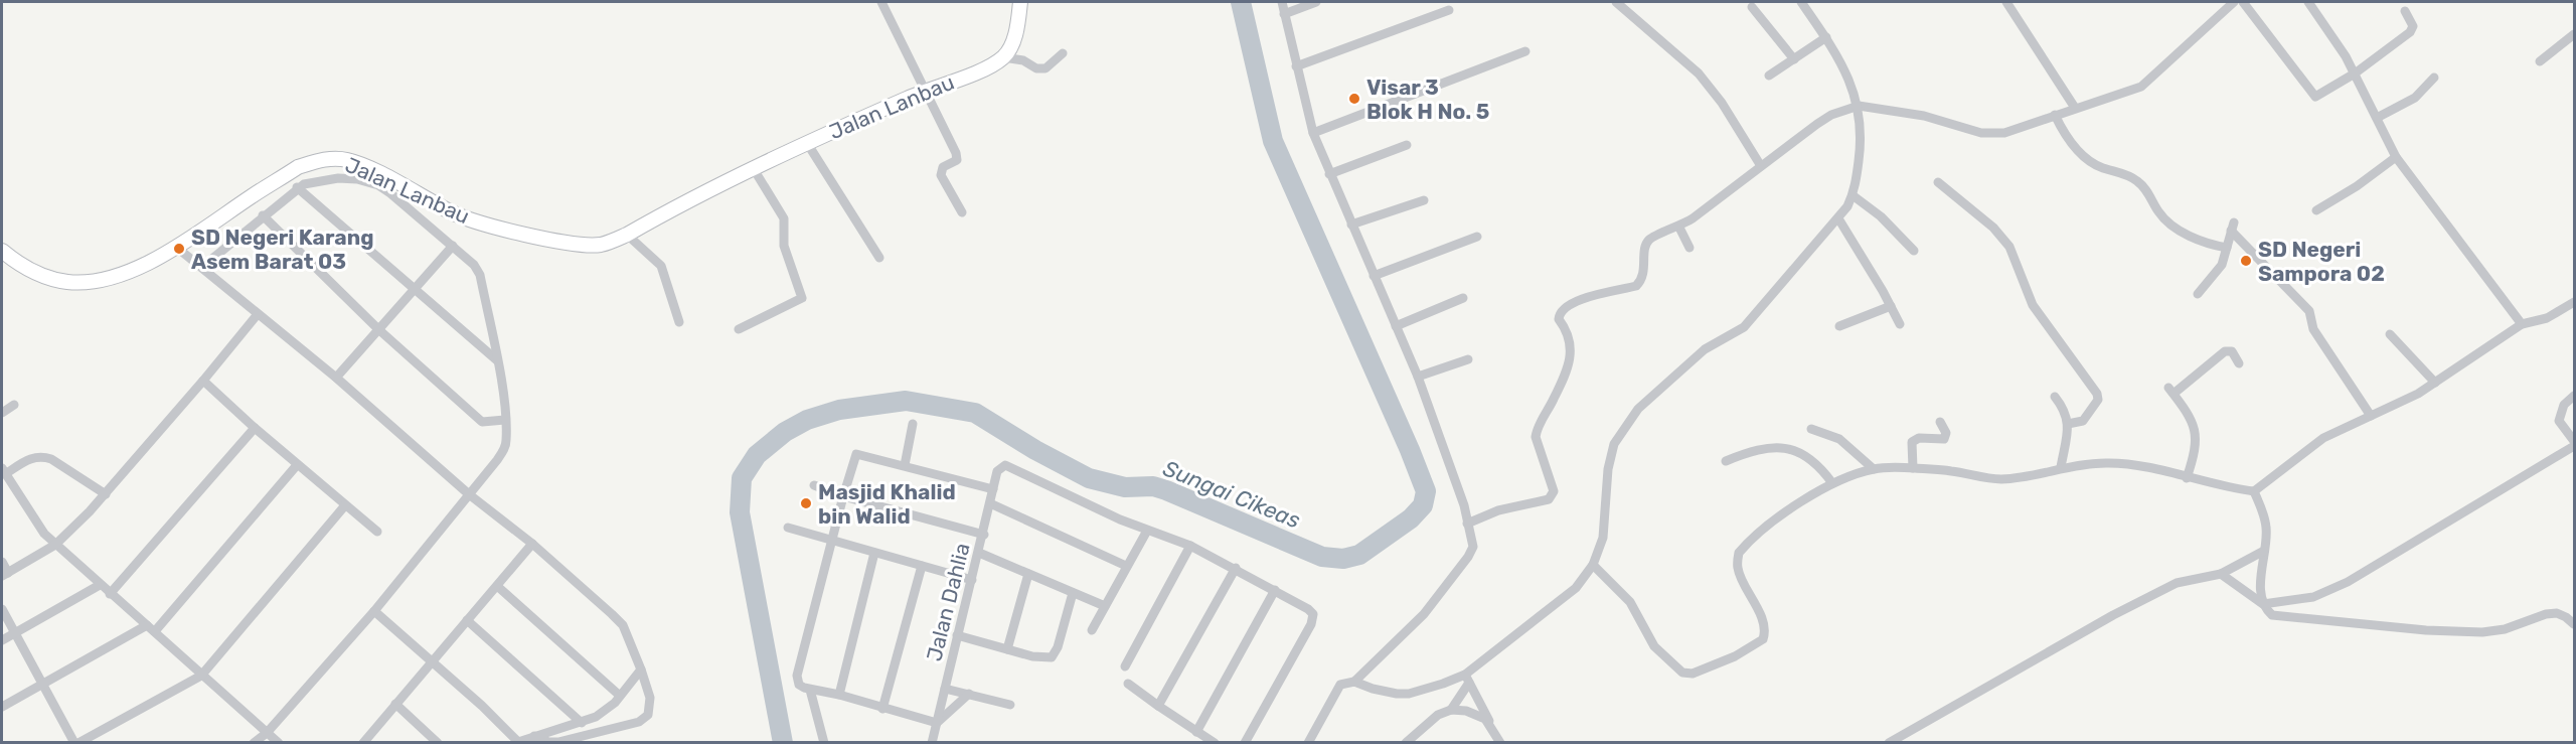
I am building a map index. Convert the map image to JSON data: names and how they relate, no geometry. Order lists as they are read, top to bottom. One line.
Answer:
{"streets":{"street":["Jalan Lanbau","Jalan Dahlia"]},"water":["Sungai Cikeas"],"places":["Visar 3 Blok H No. 5","SD Negeri Karang Asem Barat 03","SD Negeri Sampora 02","Masjid Khalid bin Walid"]}
